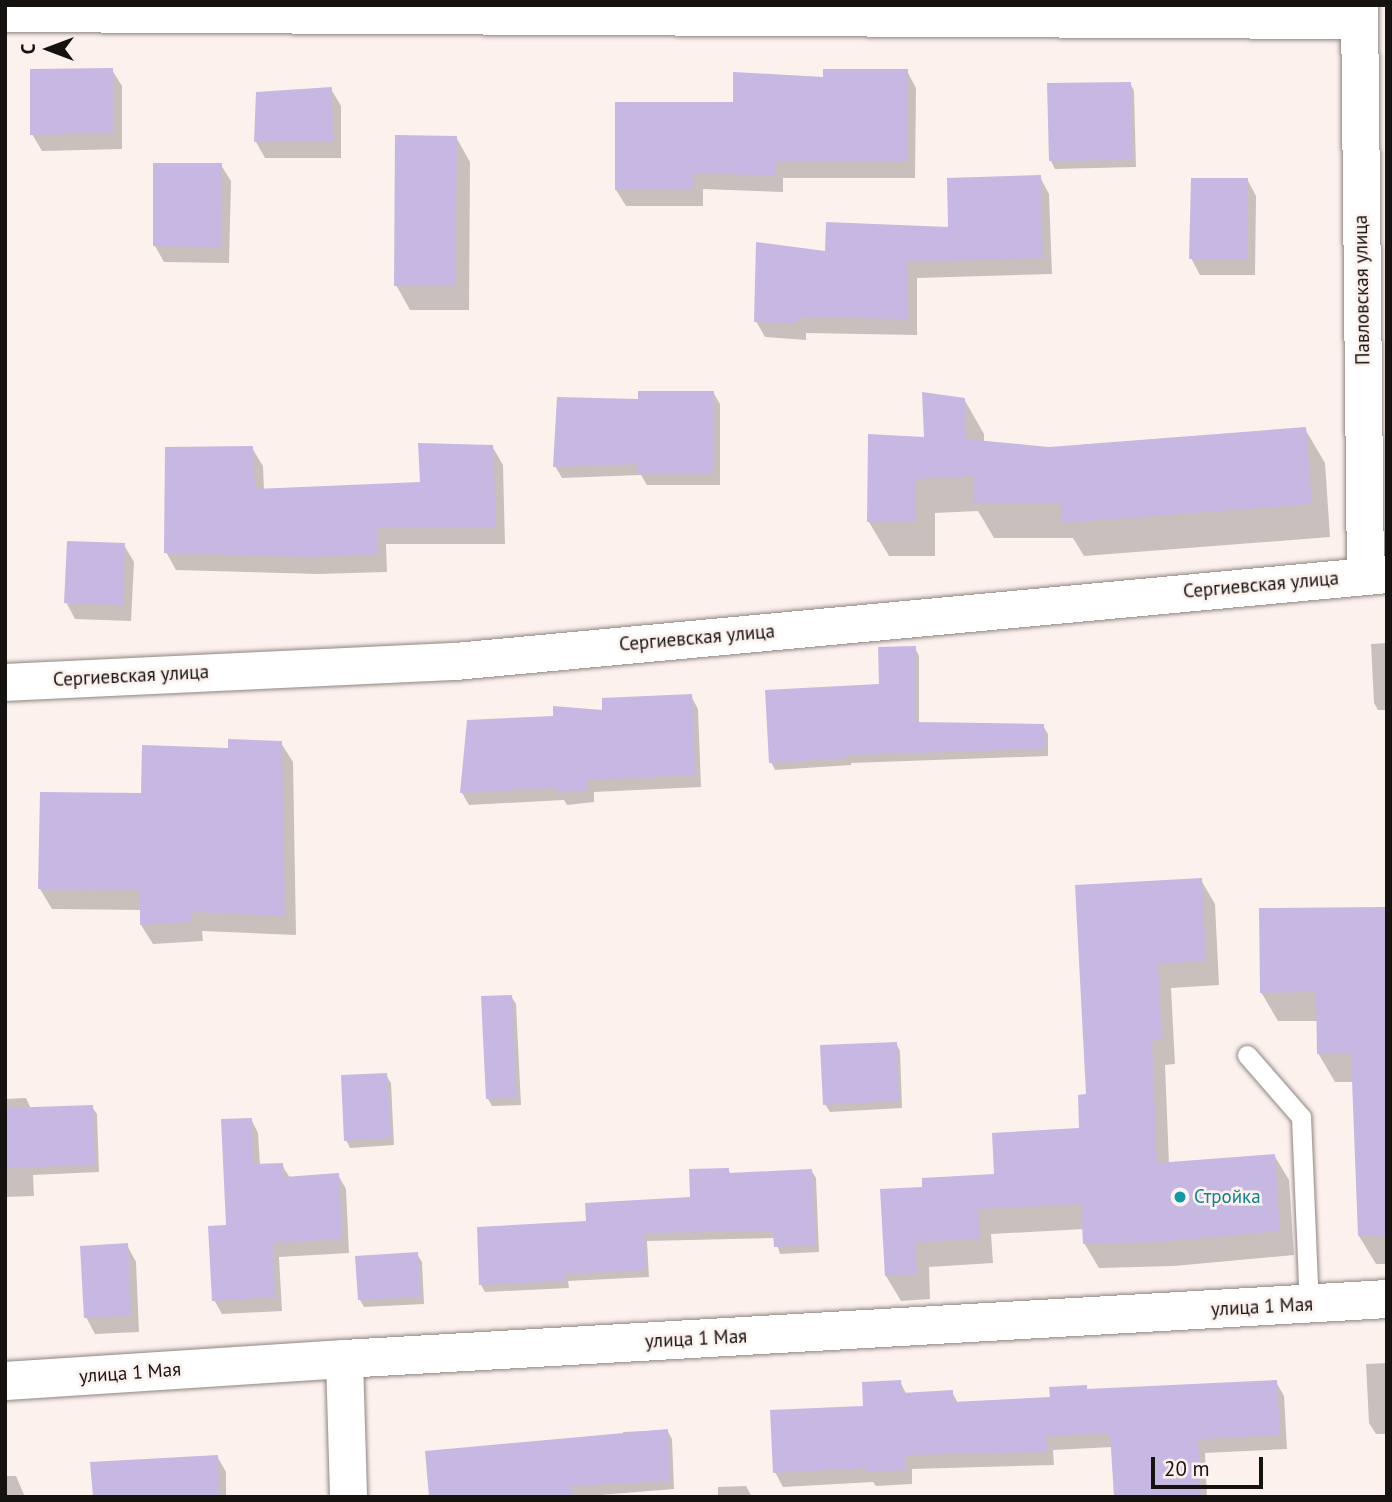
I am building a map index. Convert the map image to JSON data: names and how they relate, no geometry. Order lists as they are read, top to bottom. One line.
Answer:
{"streets":{"street":["Павловская улица","Сергиевская улица","улица 1 Мая"]},"crossings":[["Павловская улица","Сергиевская улица"]],"places":["Стройка"],"scale_bar":"20 m","north":"left"}
